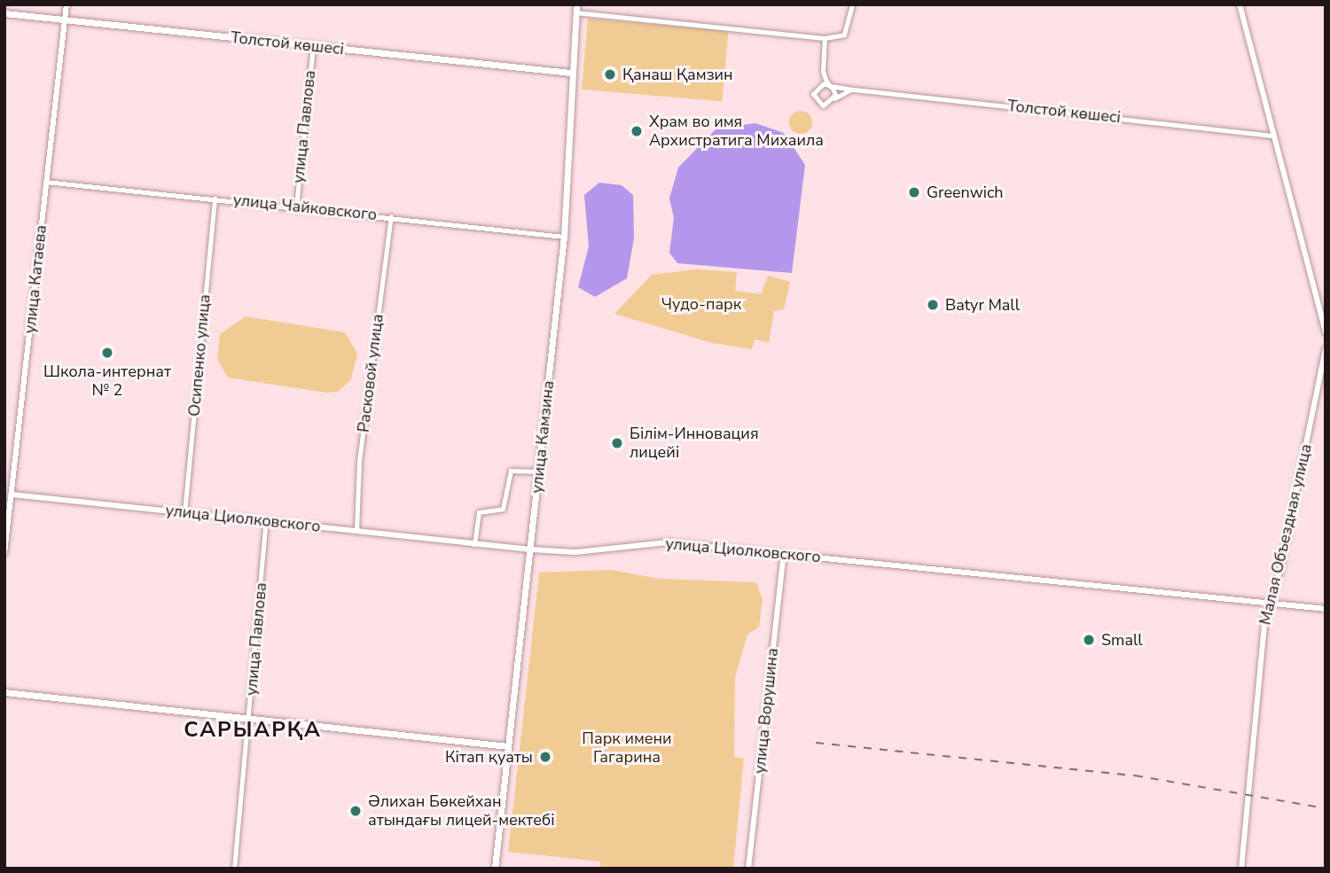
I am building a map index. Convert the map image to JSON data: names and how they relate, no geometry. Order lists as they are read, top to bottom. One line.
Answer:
{"streets":{"main road":["Толстой көшесі","улица Камзина"],"street":["улица Павлова","улица Чайковского","улица Катаева","Осипенко улица","Расковой улица","улица Циолковского","Малая Объездная улица","улица Ворушина"]},"crossings":[["Толстой көшесі","улица Павлова"],["Толстой көшесі","улица Катаева"],["Толстой көшесі","улица Камзина"],["улица Павлова","улица Чайковского"],["улица Павлова","улица Циолковского"],["улица Чайковского","улица Катаева"],["улица Чайковского","Осипенко улица"],["улица Чайковского","Расковой улица"],["улица Чайковского","улица Камзина"],["улица Катаева","улица Циолковского"],["Осипенко улица","улица Циолковского"],["Расковой улица","улица Циолковского"],["улица Камзина","улица Циолковского"],["улица Циолковского","Малая Объездная улица"],["улица Циолковского","улица Ворушина"]],"districts":["САРЫАРҚА"],"parks":["Чудо-парк","Парк имени Гагарина"],"places":["Қанаш Қамзин","Храм во имя Архистратига Михаила","Greenwich","Batyr Mall","Школа-интернат № 2","Білім-Инновация лицейі","Small","Кітап қуаты","Әлихан Бөкейхан атындағы лицей-мектебі"]}
